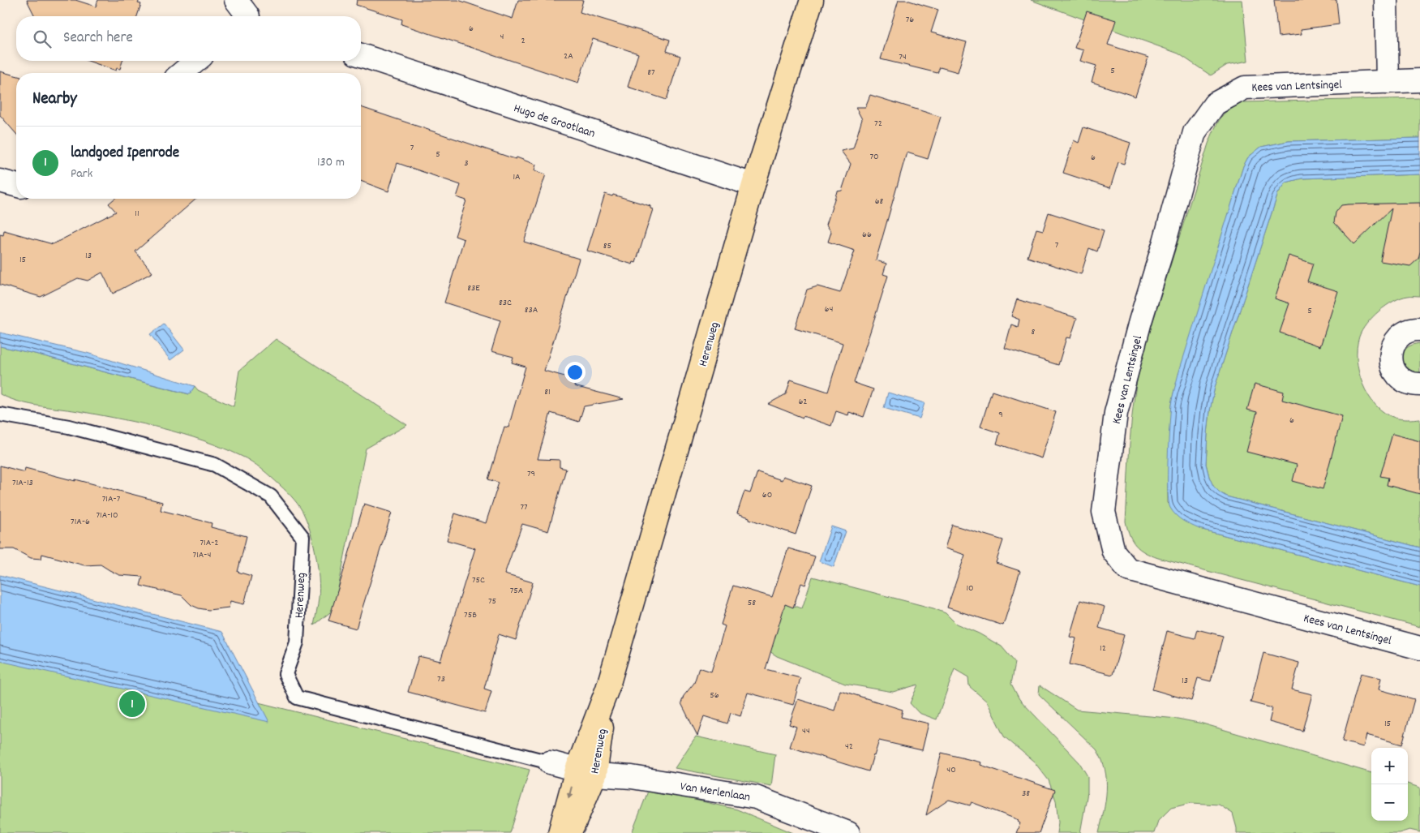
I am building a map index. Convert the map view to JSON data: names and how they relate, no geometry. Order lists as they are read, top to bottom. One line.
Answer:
{"streets":{"main road":["Herenweg"],"street":["Kees van Lentsingel","Hugo de Grootlaan","Van Merlenlaan"]},"crossings":[["Hugo de Grootlaan","Herenweg"],["Herenweg","Van Merlenlaan"]],"house_numbers":["76","6","4","2","2A","74","5","87","72","7","5","70","6","3","1A","68","11","66","7","85","13","15","83E","83C","64","83A","5","8","81","62","9","6","79","71A-13","60","71A-7","77","71A-10","71A-6","71A-2","71A-4","75C","10","75A","75","58","75B","12","73","13","56","15","44","42","40","38"],"page":{"search":"Search here","heading":"Nearby","list":[{"mark":"1","name":"landgoed Ipenrode","note":"Park","value":"130 m"}],"pins":"1","map_buttons":["+","−"]}}
